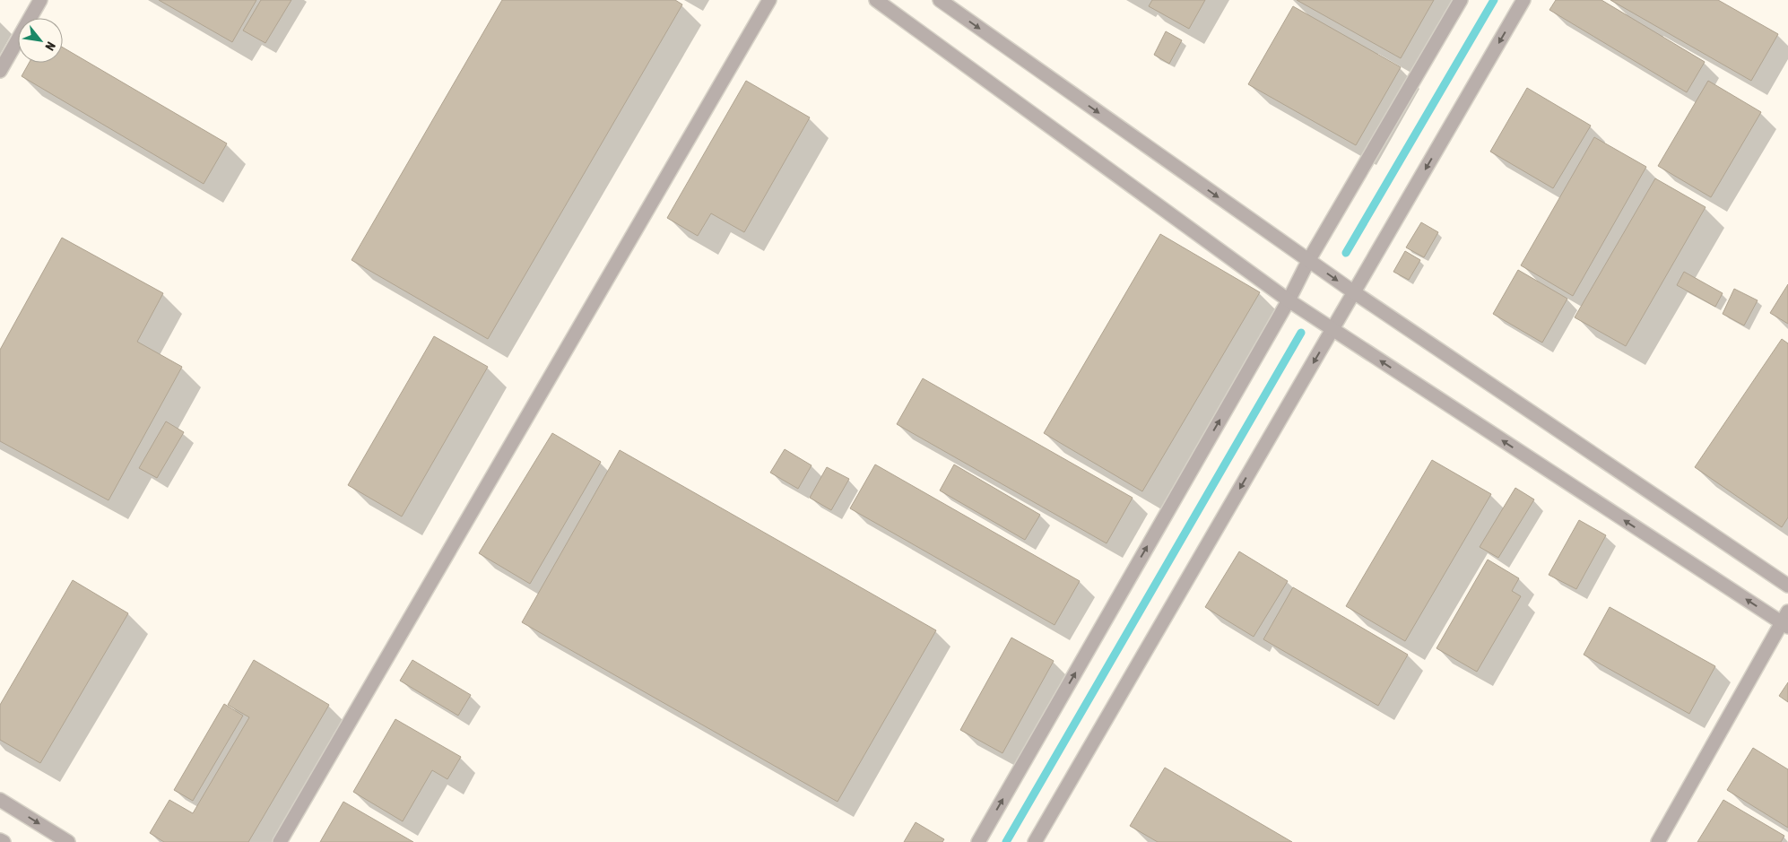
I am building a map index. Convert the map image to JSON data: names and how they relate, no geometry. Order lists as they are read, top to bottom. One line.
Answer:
{"north":"bottom right"}
